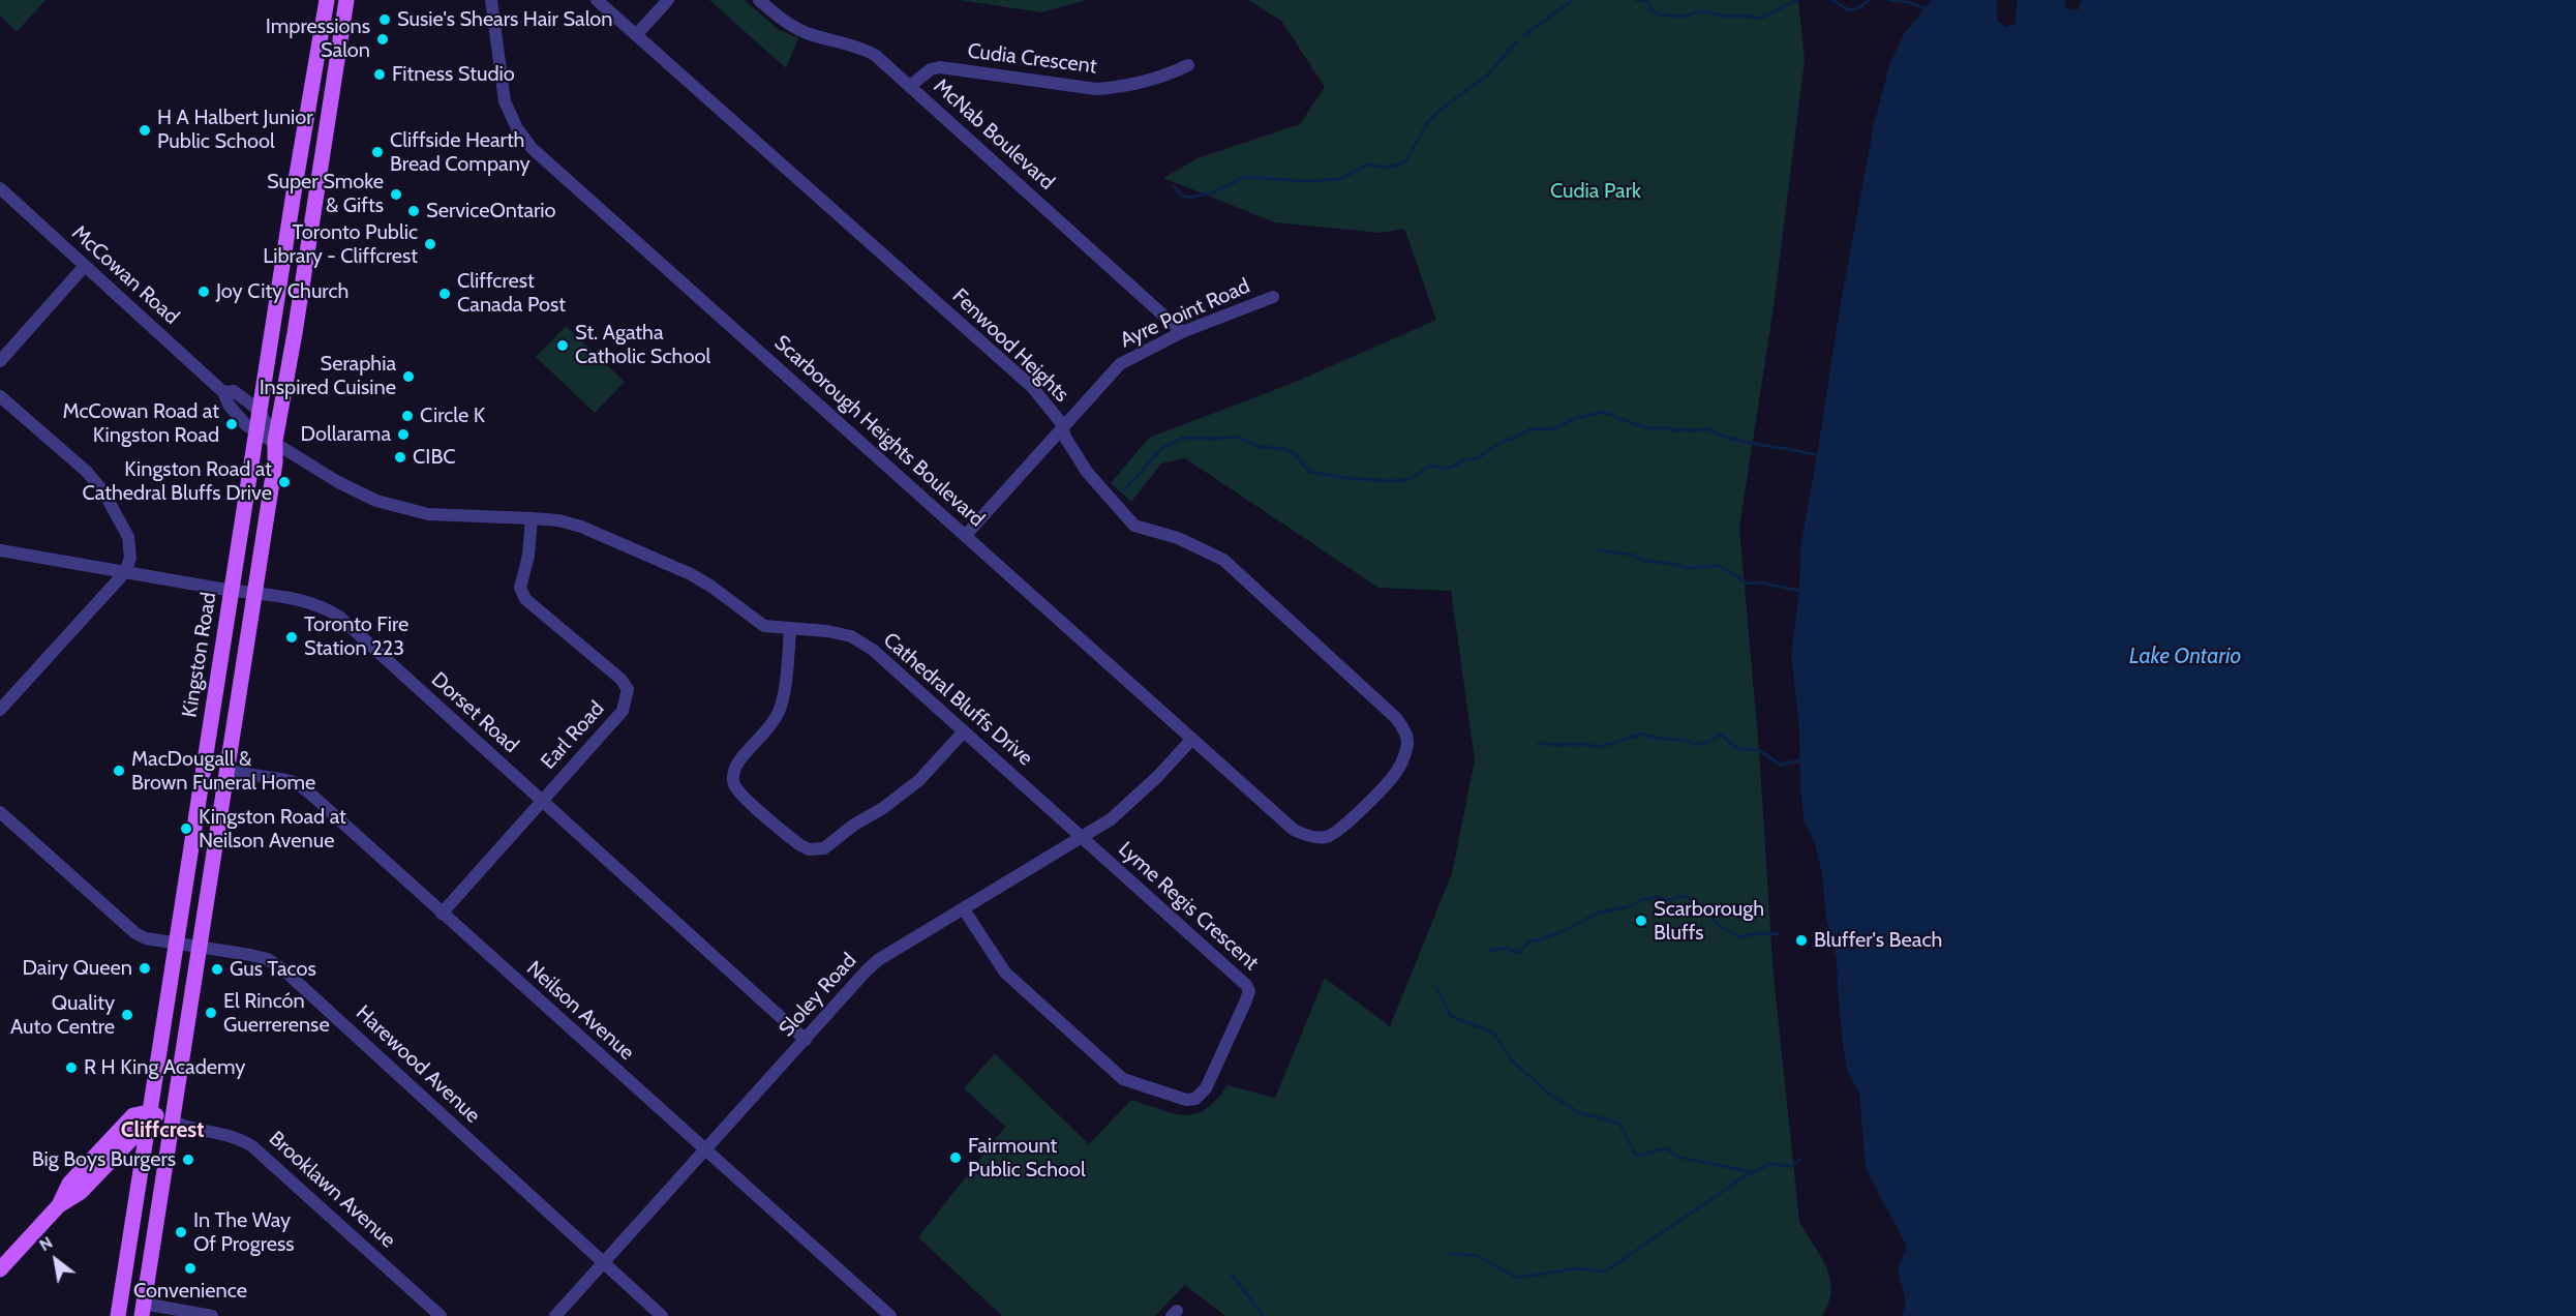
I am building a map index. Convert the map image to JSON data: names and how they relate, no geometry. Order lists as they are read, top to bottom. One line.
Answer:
{"streets":{"main road":["Kingston Road"],"street":["Cudia Crescent","McNab Boulevard","McCowan Road","Ayre Point Road","Fenwood Heights","Scarborough Heights Boulevard","Cathedral Bluffs Drive","Dorset Road","Earl Road","Lyme Regis Crescent","Sloley Road","Neilson Avenue","Harewood Avenue","Brooklawn Avenue"]},"crossings":[["Cudia Crescent","McNab Boulevard"],["McNab Boulevard","Ayre Point Road"],["McCowan Road","Kingston Road"],["McCowan Road","Cathedral Bluffs Drive"],["Ayre Point Road","Fenwood Heights"],["Ayre Point Road","Scarborough Heights Boulevard"],["Fenwood Heights","Scarborough Heights Boulevard"],["Scarborough Heights Boulevard","Sloley Road"],["Kingston Road","Dorset Road"],["Kingston Road","Harewood Avenue"],["Cathedral Bluffs Drive","Earl Road"],["Cathedral Bluffs Drive","Lyme Regis Crescent"],["Cathedral Bluffs Drive","Sloley Road"],["Dorset Road","Earl Road"],["Dorset Road","Sloley Road"],["Earl Road","Neilson Avenue"],["Lyme Regis Crescent","Sloley Road"],["Sloley Road","Neilson Avenue"],["Sloley Road","Harewood Avenue"]],"districts":["Cliffcrest"],"water":["Lake Ontario"],"parks":["Cudia Park"],"places":["Susie's Shears Hair Salon","Impressions Salon","Fitness Studio","H A Halbert Junior Public School","Cliffside Hearth Bread Company","Super Smoke & Gifts","ServiceOntario","Toronto Public Library - Cliffcrest","Joy City Church","Cliffcrest Canada Post","St. Agatha Catholic School","Seraphia Inspired Cuisine","Circle K","McCowan Road at Kingston Road","Dollarama","CIBC","Kingston Road at Cathedral Bluffs Drive","Toronto Fire Station 223","MacDougall & Brown Funeral Home","Kingston Road at Neilson Avenue","Scarborough Bluffs","Bluffer's Beach","Dairy Queen","Gus Tacos","El Rincón Guerrerense","Quality Auto Centre","R H King Academy","Fairmount Public School","Big Boys Burgers","In The Way Of Progress","Convenience"],"north":"top left"}
